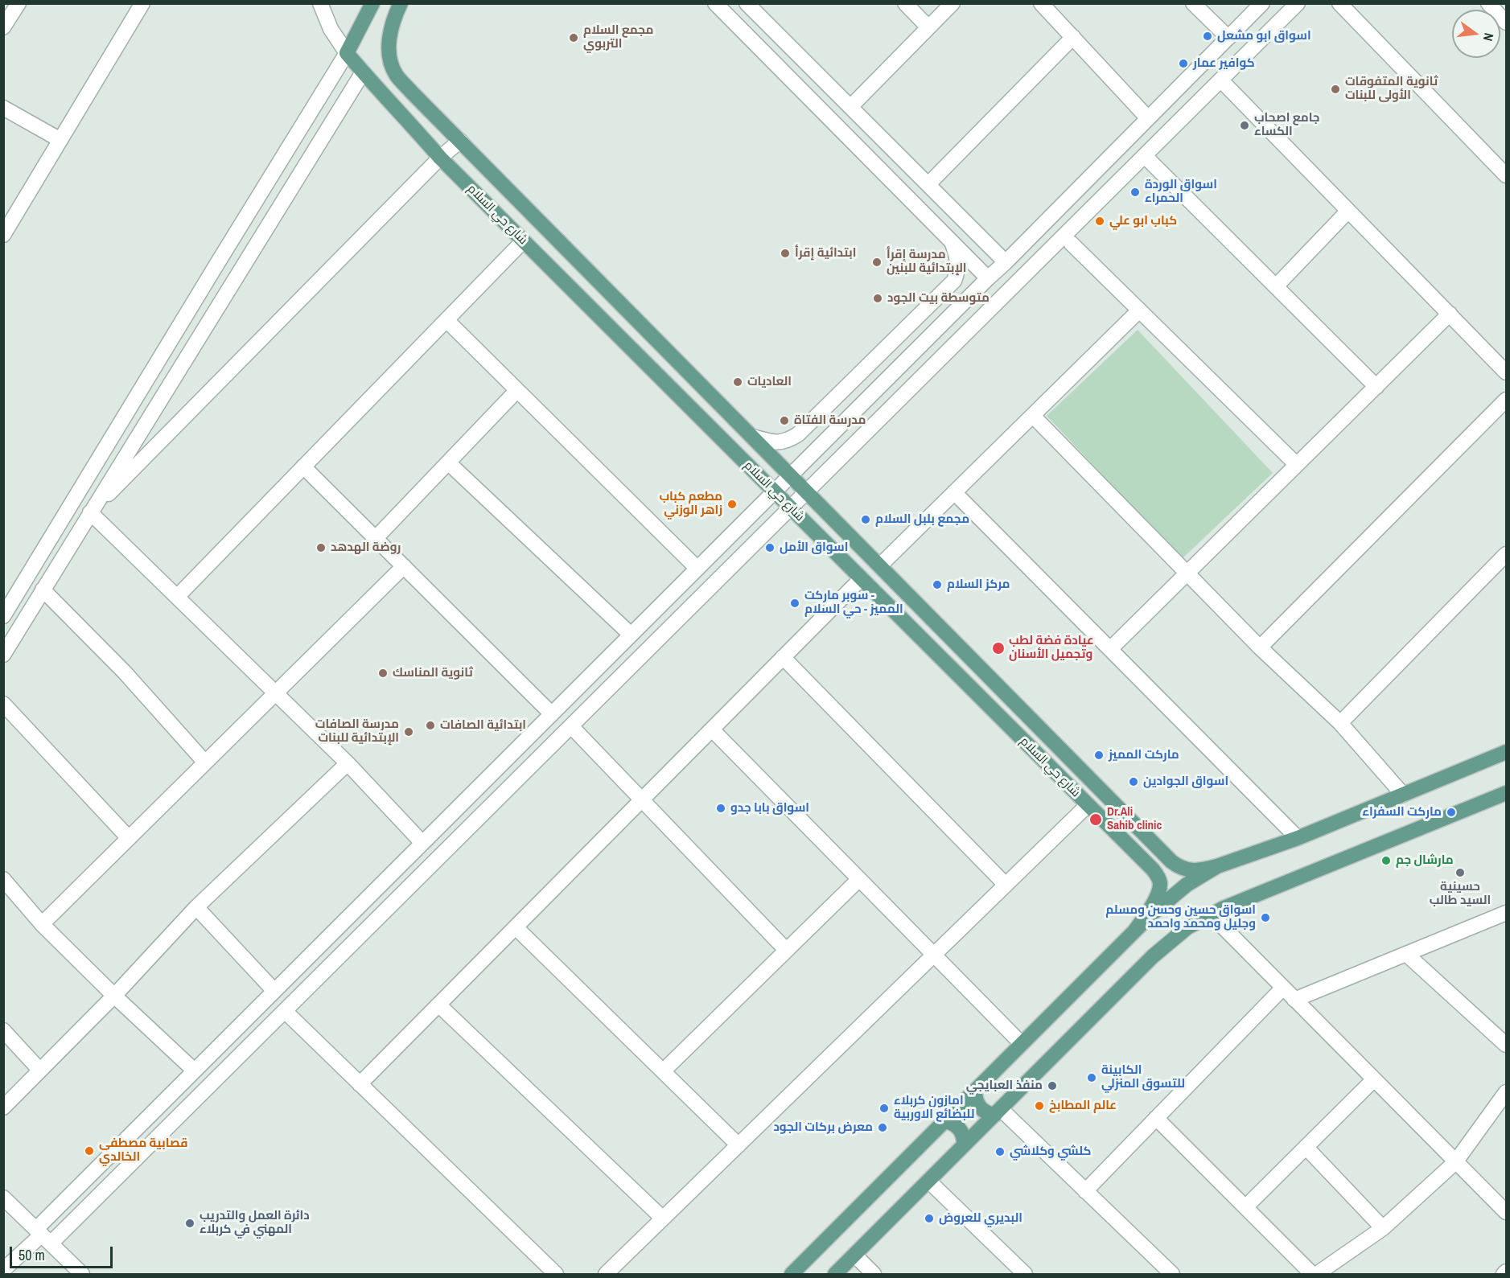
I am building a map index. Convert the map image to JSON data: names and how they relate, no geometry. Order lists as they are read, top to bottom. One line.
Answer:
{"streets":{"main road":["شارع حي السلام"]},"places":["اسواق ابو مشعل","مجمع السلام التربوي","كوافير عمار","ثانوية المتفوقات الأولى للبنات","جامع اصحاب الكساء","اسواق الوردة الحمراء","كباب ابو علي","ابتدائية إقرأ","مدرسة إقرأ الإبتدائية للبنين","متوسطة بيت الجود","العاديات","مدرسة الفتاة","مطعم كباب زاهر الوزني","مجمع بلبل السلام","روضة الهدهد","اسواق الأمل","مركز السلام","سوبر ماركت - المميز - حي السلام","عيادة فضة لطب وتجميل الأسنان","ثانوية المناسك","ابتدائية الصافات","مدرسة الصافات الإبتدائية للبنات","ماركت المميز","اسواق الجوادين","اسواق بابا جدو","ماركت السفراء","Dr.Ali Sahib clinic","مارشال جم","حسينية السيد طالب","اسواق حسين وحسن ومسلم وجليل ومحمد واحمد","الكابينة للتسوق المنزلي","منفذ العبايجي","عالم المطابخ","امازون كربلاء للبضائع الاوربية","معرض بركات الجود","قصابية مصطفى الخالدي","كلشي وكلاشي","البديري للعروض","دائرة العمل والتدريب المهني في كربلاء"],"scale_bar":"50 m","north":"right"}
